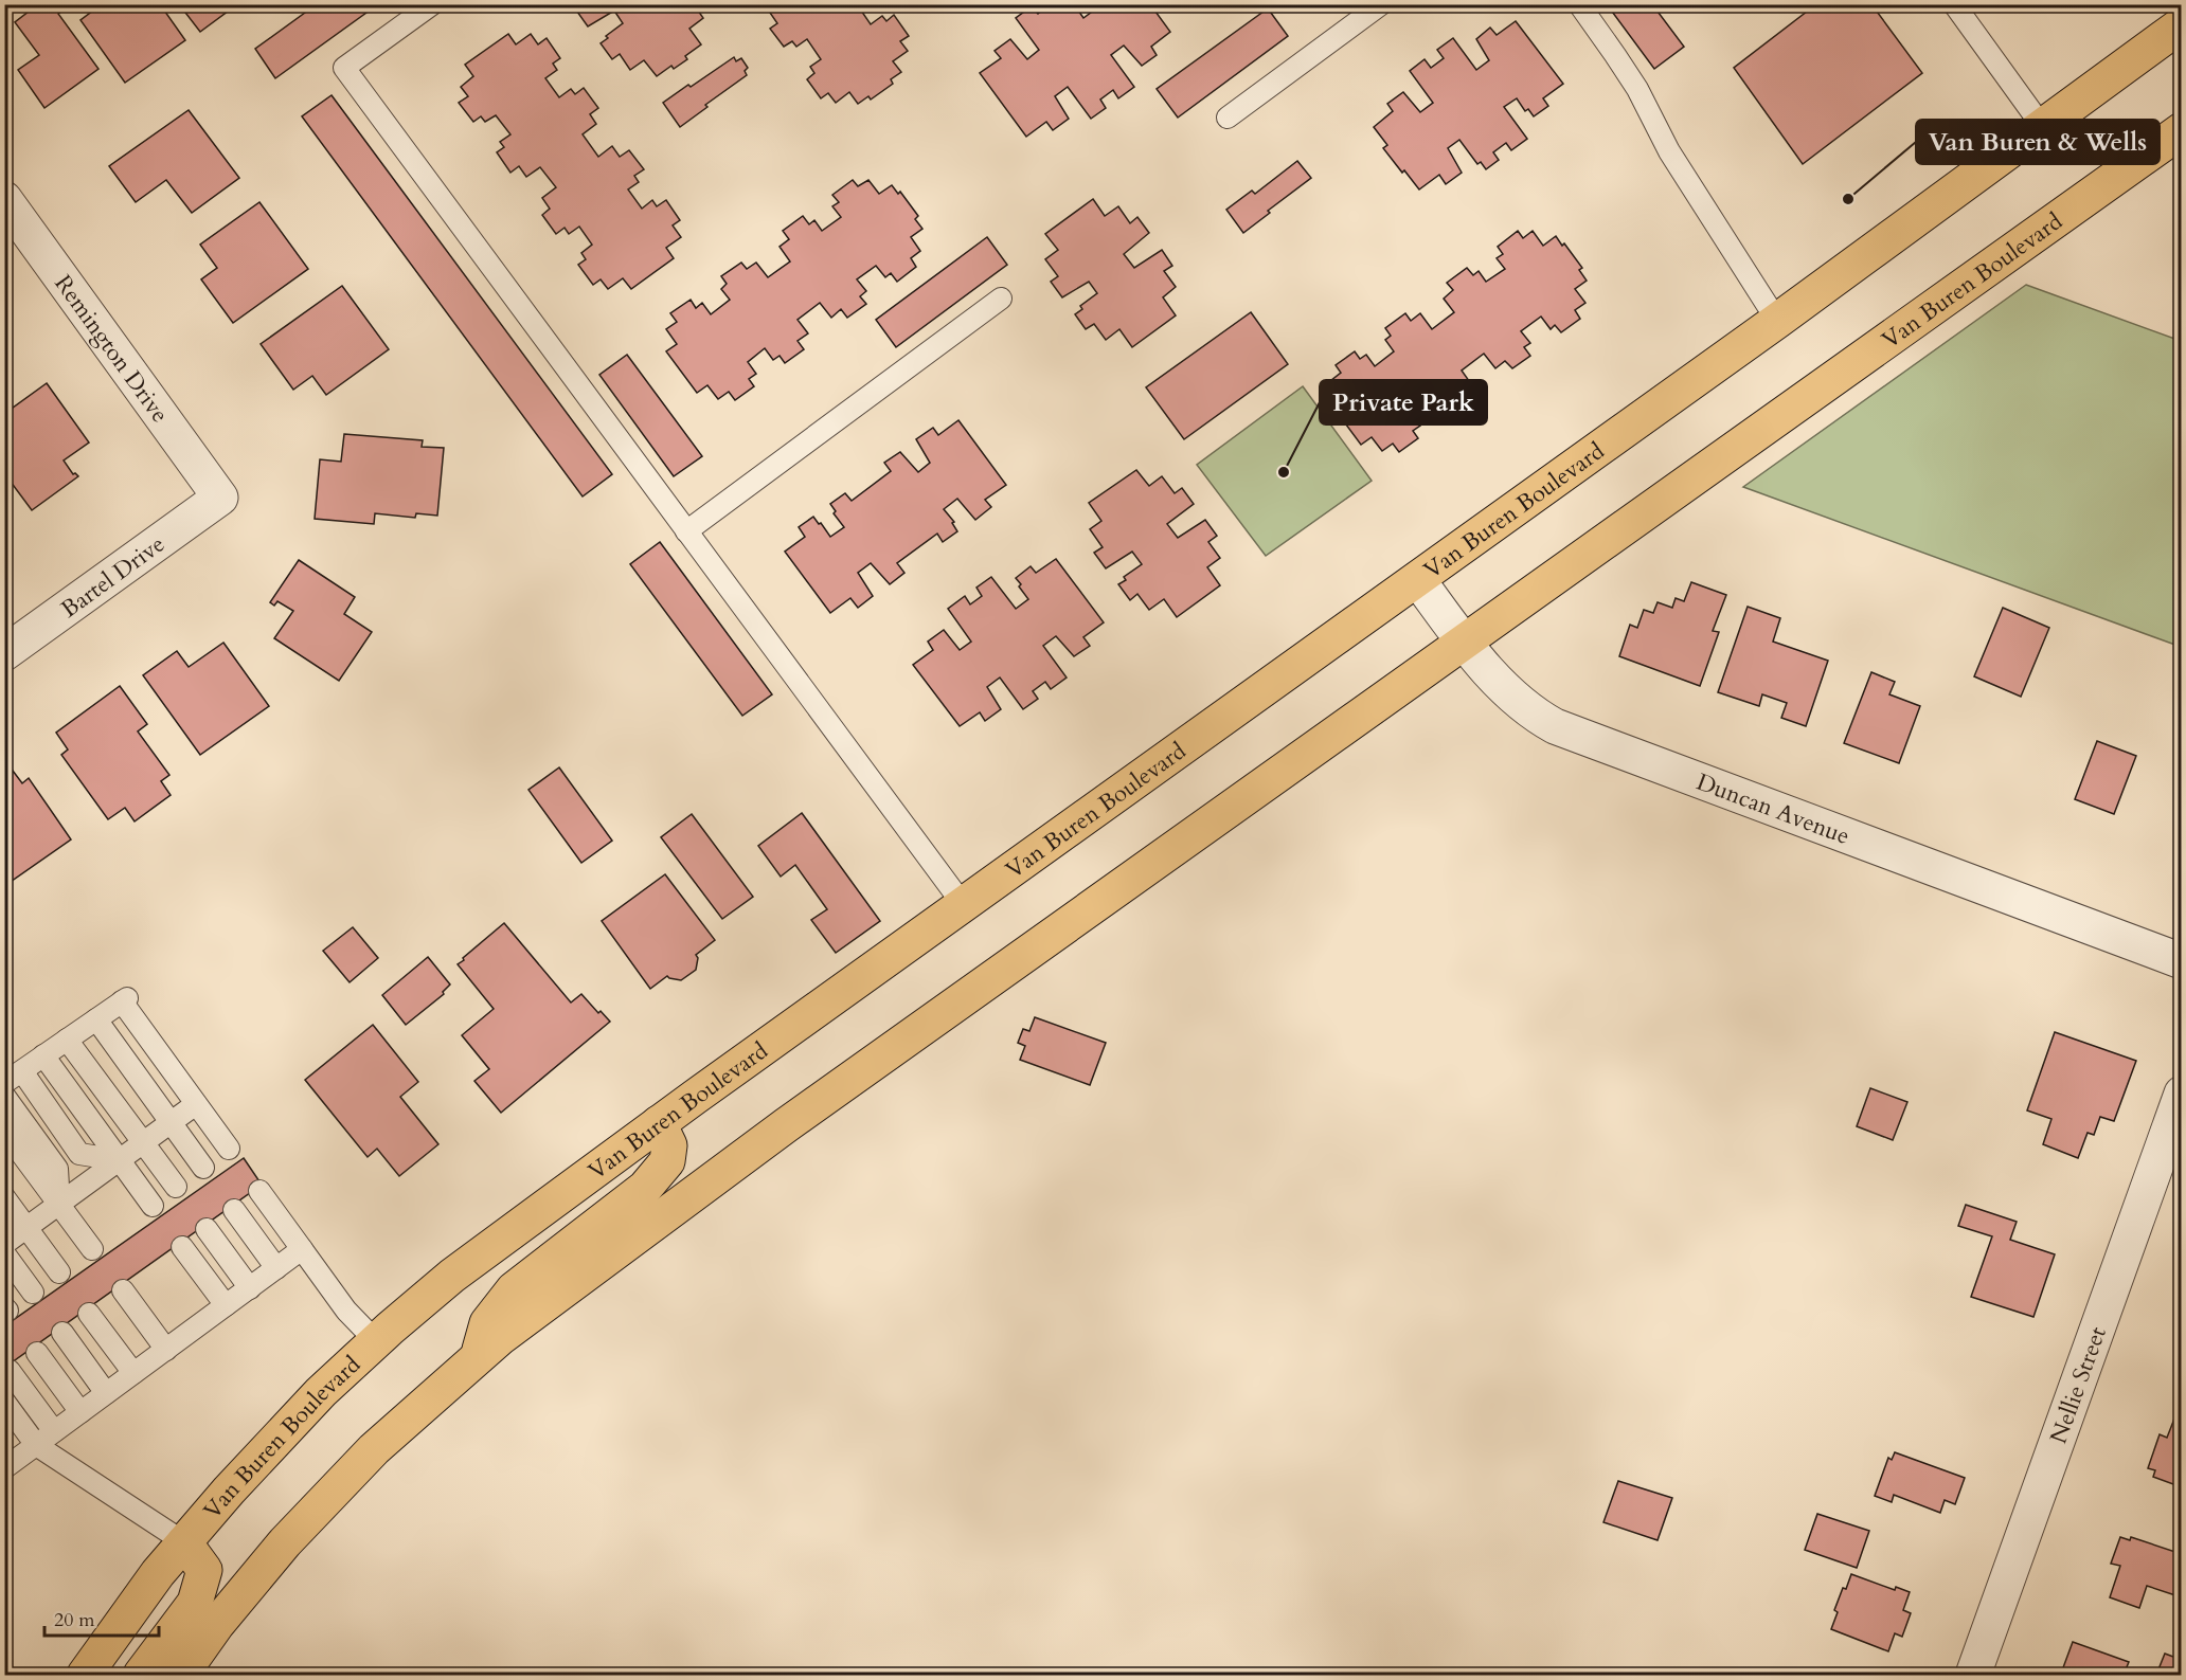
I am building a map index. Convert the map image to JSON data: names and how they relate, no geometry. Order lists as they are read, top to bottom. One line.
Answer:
{"streets":{"main road":["Van Buren Boulevard"],"street":["Remington Drive","Bartel Drive","Duncan Avenue","Nellie Street"]},"crossings":[["Van Buren Boulevard","Duncan Avenue"],["Remington Drive","Bartel Drive"]],"places":["Van Buren & Wells","Private Park"],"scale_bar":"20 m"}
